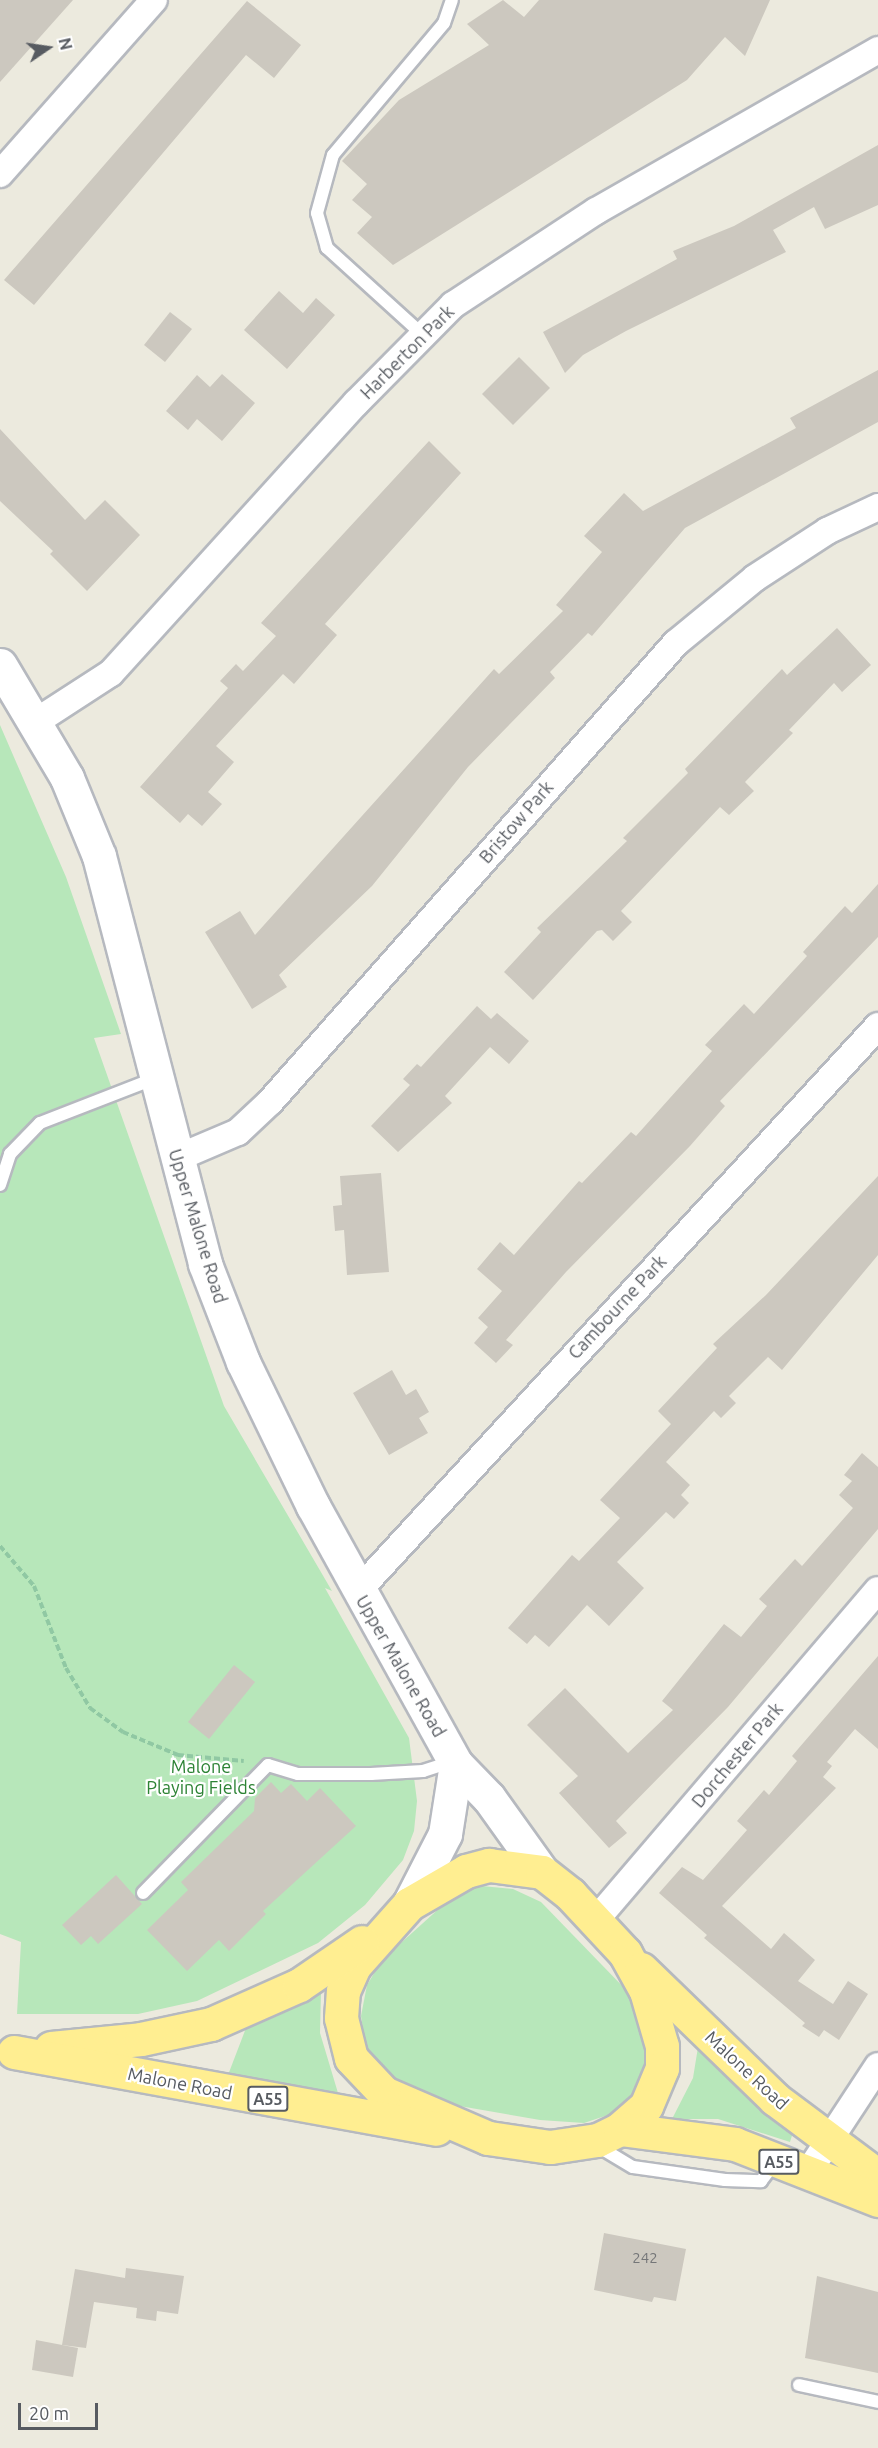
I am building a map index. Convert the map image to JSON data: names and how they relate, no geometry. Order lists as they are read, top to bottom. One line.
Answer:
{"streets":{"highway":["Malone Road","A55"],"main road":["Upper Malone Road"],"street":["Harberton Park","Bristow Park","Cambourne Park","Dorchester Park"]},"crossings":[["Harberton Park","Upper Malone Road"],["Bristow Park","Upper Malone Road"],["Upper Malone Road","Cambourne Park"],["Upper Malone Road","A55"],["Dorchester Park","A55"],["Malone Road","A55"]],"parks":["Malone Playing Fields"],"house_numbers":["242"],"scale_bar":"20 m","north":"right"}
